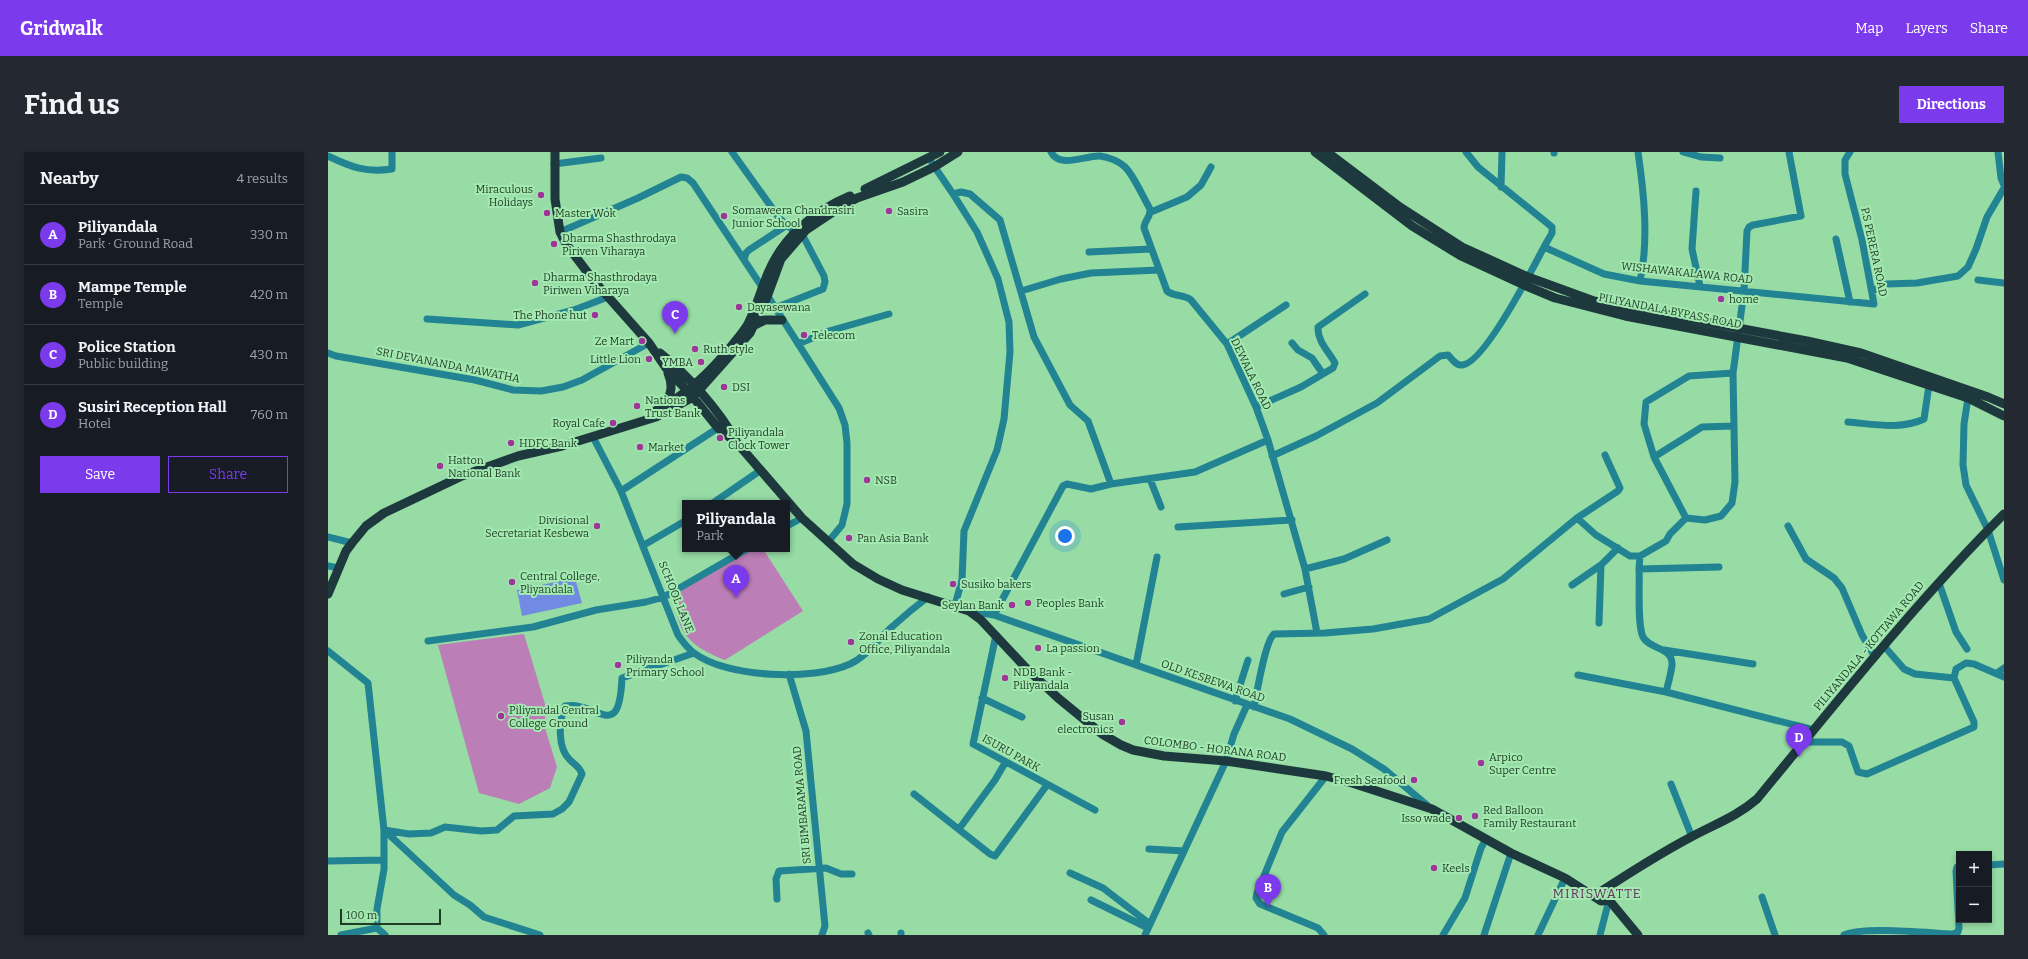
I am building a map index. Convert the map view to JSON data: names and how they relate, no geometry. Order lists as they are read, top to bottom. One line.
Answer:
{"streets":{"main road":["PILIYANDALA BYPASS ROAD","PILIYANDALA - KOTTAWA ROAD","COLOMBO - HORANA ROAD"],"street":["P.S PERERA ROAD","WISHAWAKALAWA ROAD","SRI DEVANANDA MAWATHA","DEWALA ROAD","SCHOOL LANE","OLD KESBEWA ROAD","ISURU PARK","SRI BIMBARAMA ROAD"]},"crossings":[["P.S PERERA ROAD","WISHAWAKALAWA ROAD"],["SCHOOL LANE","COLOMBO - HORANA ROAD"],["SCHOOL LANE","SRI BIMBARAMA ROAD"],["PILIYANDALA - KOTTAWA ROAD","COLOMBO - HORANA ROAD"],["OLD KESBEWA ROAD","COLOMBO - HORANA ROAD"],["COLOMBO - HORANA ROAD","ISURU PARK"]],"districts":["MIRISWATTE"],"places":["Miraculous Holidays","Sasira","Master Wok","Somaweera Chandrasiri Junior School","Dharma Shasthrodaya Piriven Viharaya","Dharma Shasthrodaya Piriwen Viharaya","home","Dayasewana","The Phone hut","Telecom","Ze Mart","Ruth style","Little Lion","YMBA","DSI","Nations Trust Bank","Royal Cafe","Piliyandala Clock Tower","HDFC Bank","Market","Hatton National Bank","NSB","Divisional Secretariat Kesbewa","Pan Asia Bank","Central College, Pliyandala","Susiko bakers","Peoples Bank","Seylan Bank","Zonal Education Office, Piliyandala","La passion","Piliyanda Primary School","NDB Bank - Piliyandala","Piliyandal Central College Ground","Susan electronics","Arpico Super Centre","Fresh Seafood","Red Balloon Family Restaurant","Isso wade","Keels"],"scale_bar":"100 m","page":{"header":"Gridwalk","nav":["Map","Layers","Share"],"buttons":["Directions",["Save","Share"]],"title":"Find us","heading":["Nearby","4 results"],"list":[{"mark":"A","name":"Piliyandala","note":"Park · Ground Road","value":"330 m"},{"mark":"B","name":"Mampe Temple","note":"Temple","value":"420 m"},{"mark":"C","name":"Police Station","note":"Public building","value":"430 m"},{"mark":"D","name":"Susiri Reception Hall","note":"Hotel","value":"760 m"}],"pins":["C","A","D","B"],"popup":["Piliyandala","Park"],"map_buttons":["+","−"],"scale":"100 m"}}
